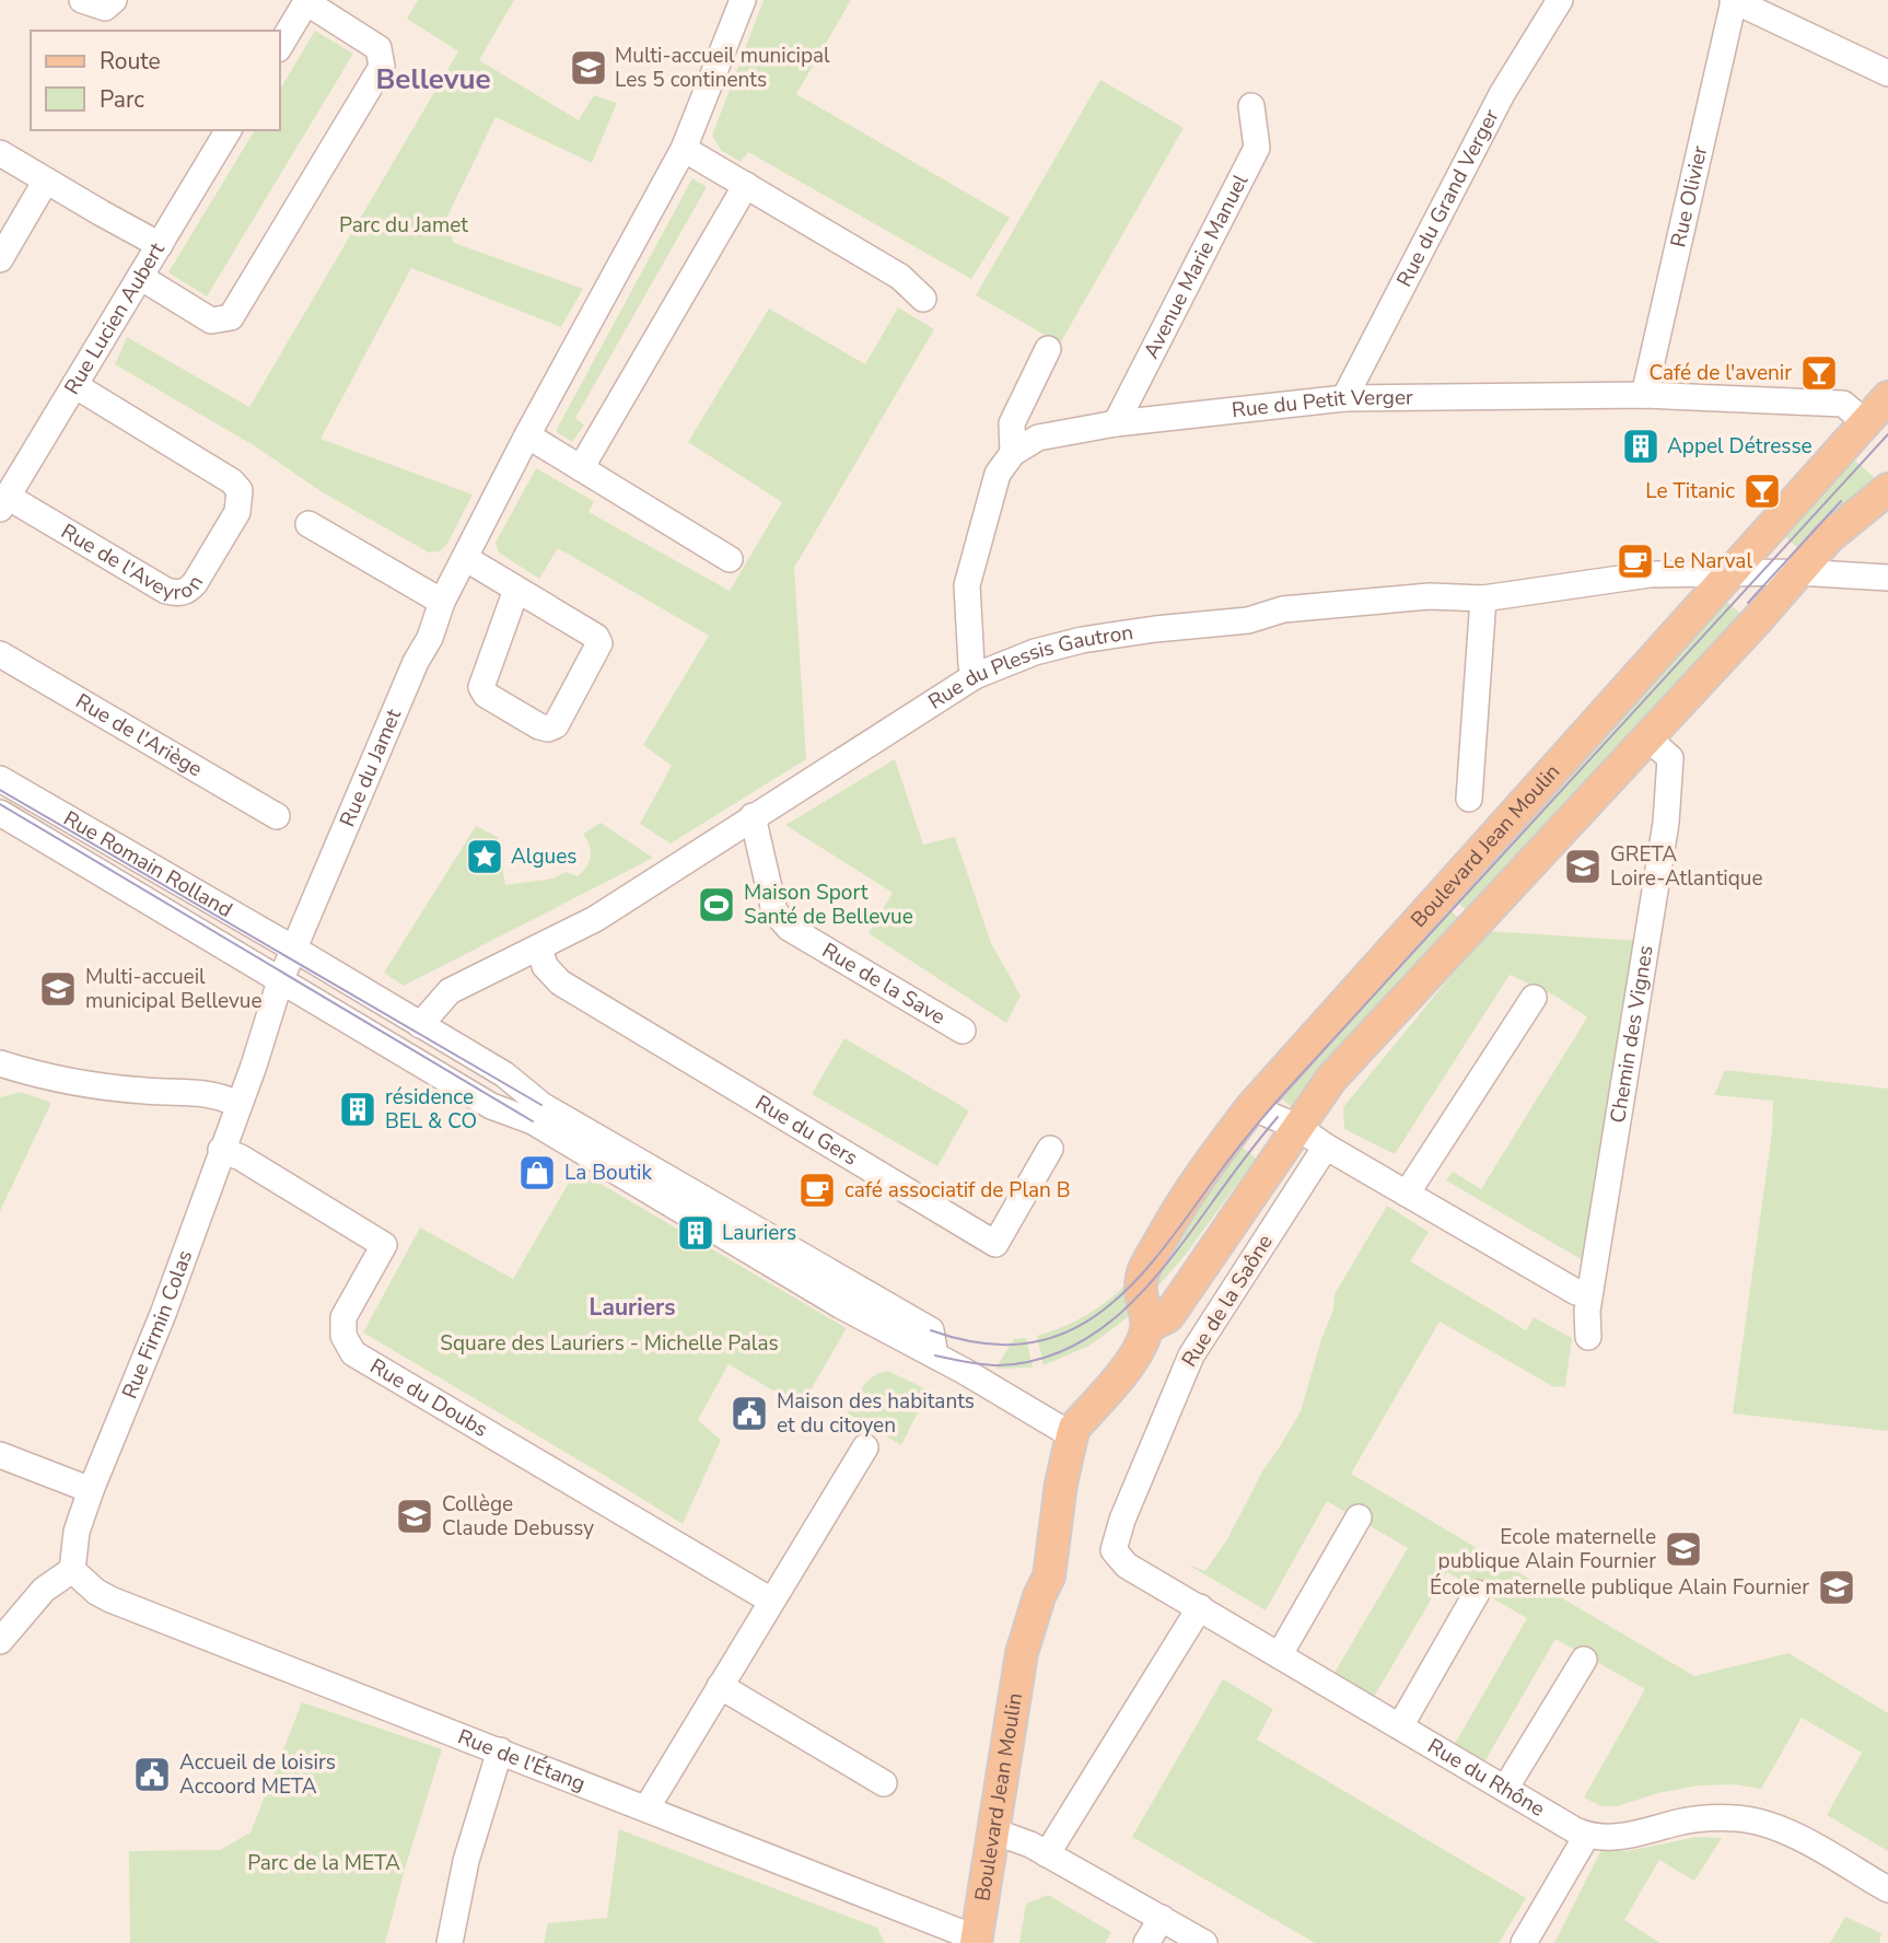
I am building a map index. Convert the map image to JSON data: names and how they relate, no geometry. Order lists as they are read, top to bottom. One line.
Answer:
{"streets":{"main road":["Boulevard Jean Moulin"],"street":["Rue du Grand Verger","Rue Olivier","Avenue Marie Manuel","Rue Lucien Aubert","Rue du Petit Verger","Rue de l'Aveyron","Rue du Plessis Gautron","Rue de l'Ariège","Rue du Jamet","Rue Romain Rolland","Rue de la Save","Chemin des Vignes","Rue du Gers","Rue de la Saône","Rue Firmin Colas","Rue du Doubs","Rue de l'Étang","Rue du Rhône"]},"crossings":[["Rue du Grand Verger","Rue du Petit Verger"],["Rue Olivier","Rue du Petit Verger"],["Avenue Marie Manuel","Rue du Petit Verger"],["Rue Lucien Aubert","Rue de l'Aveyron"],["Rue du Petit Verger","Boulevard Jean Moulin"],["Rue du Plessis Gautron","Boulevard Jean Moulin"],["Rue du Plessis Gautron","Rue Romain Rolland"],["Rue du Plessis Gautron","Rue de la Save"],["Rue du Plessis Gautron","Rue du Gers"],["Rue du Jamet","Rue Romain Rolland"],["Rue du Jamet","Rue Firmin Colas"],["Boulevard Jean Moulin","Chemin des Vignes"],["Boulevard Jean Moulin","Rue de l'Étang"],["Rue Romain Rolland","Rue Firmin Colas"],["Rue de la Saône","Rue du Rhône"],["Rue Firmin Colas","Rue du Doubs"],["Rue Firmin Colas","Rue de l'Étang"]],"districts":["Bellevue","Lauriers"],"parks":["Parc du Jamet","Square des Lauriers - Michelle Palas","Parc de la META"],"places":{"school or university":["Multi-accueil municipal Les 5 continents","GRETA Loire-Atlantique","Multi-accueil municipal Bellevue","Collège Claude Debussy","Ecole maternelle publique Alain Fournier","École maternelle publique Alain Fournier"],"bar":["Café de l'avenir","Le Titanic"],"building":["Appel Détresse","résidence BEL & CO","Lauriers"],"cafe":["Le Narval","café associatif de Plan B"],"place":["Algues"],"sports":["Maison Sport Santé de Bellevue"],"shop":["La Boutik"],"public building":["Maison des habitants et du citoyen","Accueil de loisirs Accoord META"]},"legend":["Route","Parc"]}
